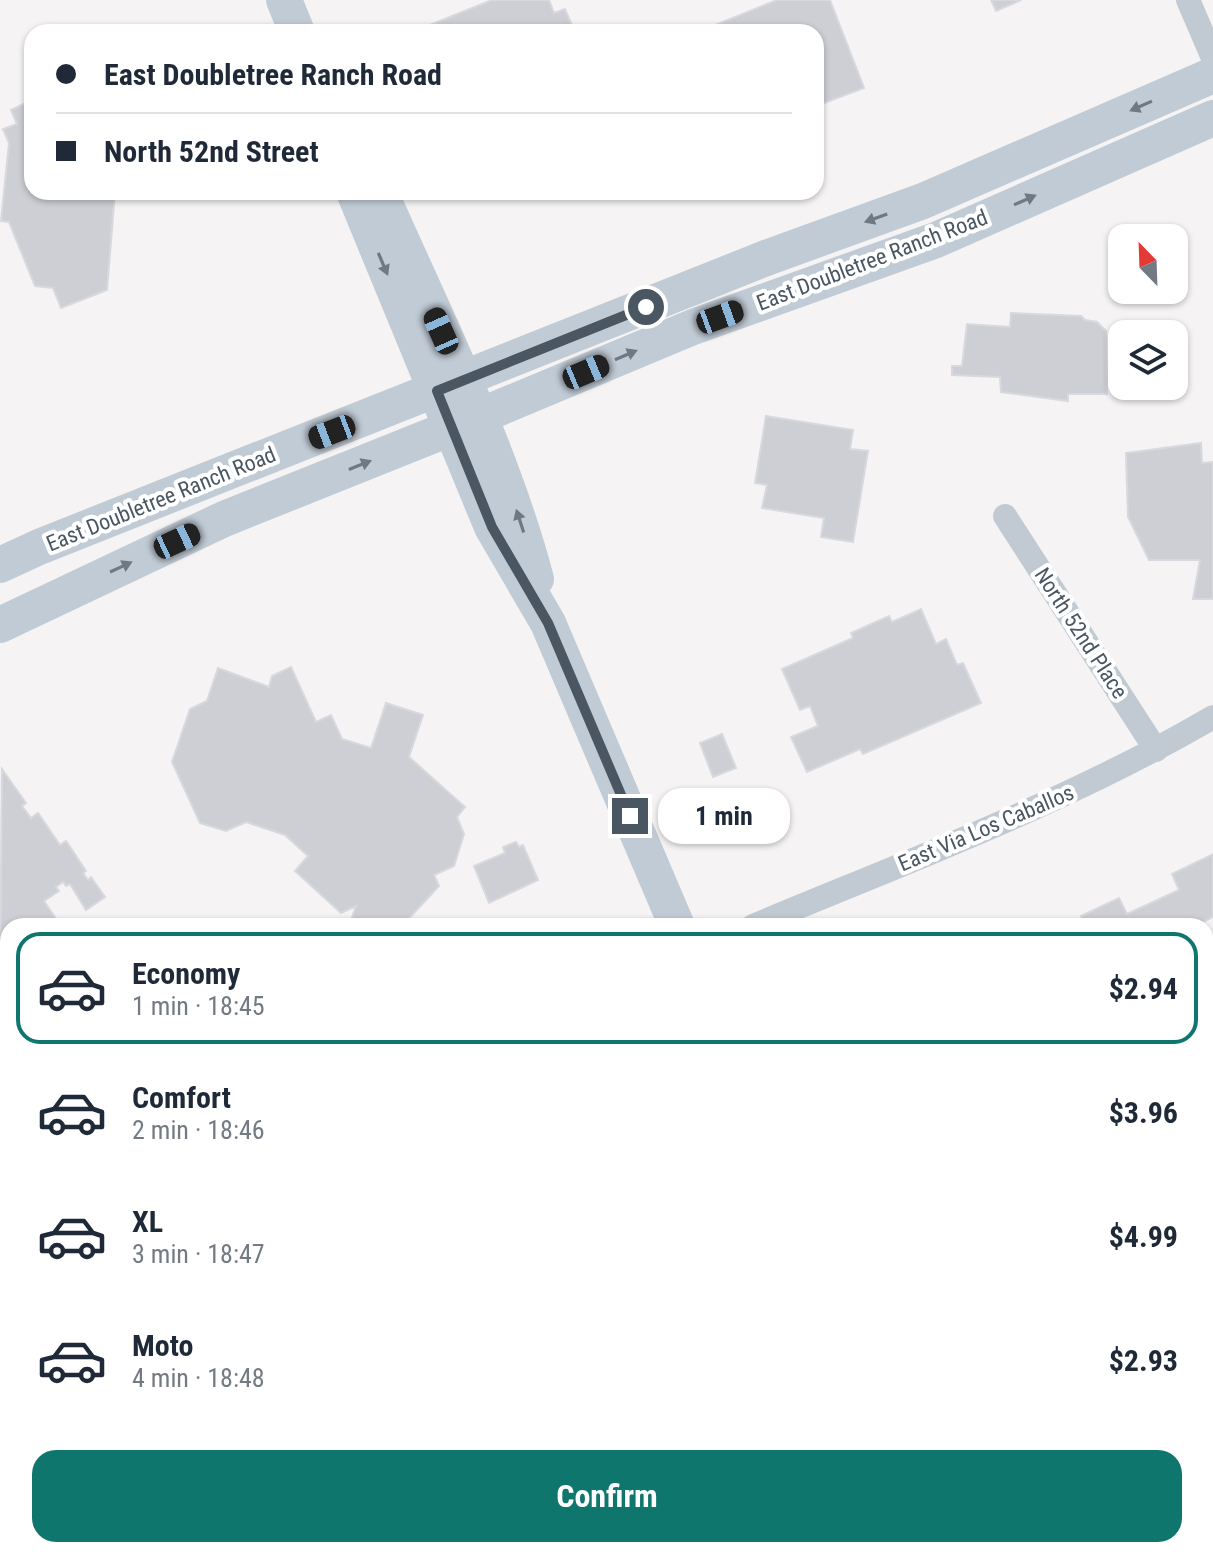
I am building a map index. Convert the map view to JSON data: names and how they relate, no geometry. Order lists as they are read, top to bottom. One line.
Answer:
{"streets":{"main road":["East Doubletree Ranch Road"],"street":["North 52nd Place","East Via Los Caballos"]},"crossings":[["North 52nd Place","East Via Los Caballos"]],"north":"top left","page":{"banner":["East Doubletree Ranch Road","North 52nd Street"],"bubble":"1 min","list":[{"name":"Economy","note":"1 min · 18:45","value":"$2.94"},{"name":"Comfort","note":"2 min · 18:46","value":"$3.96"},{"name":"XL","note":"3 min · 18:47","value":"$4.99"},{"name":"Moto","note":"4 min · 18:48","value":"$2.93"}],"buttons":"Confirm"}}
